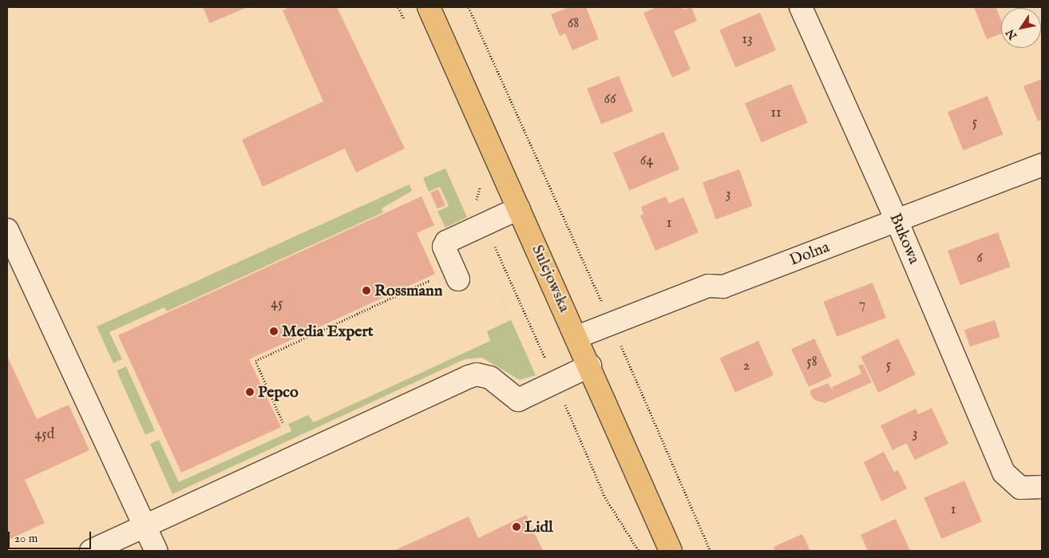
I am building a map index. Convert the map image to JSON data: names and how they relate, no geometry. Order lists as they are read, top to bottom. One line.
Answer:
{"streets":{"main road":["Sulejowska"],"street":["Bukowa","Dolna"]},"crossings":[["Bukowa","Dolna"],["Dolna","Sulejowska"]],"places":["Rossmann","Media Expert","Pepco","Lidl"],"house_numbers":["68","13","66","11","5","64","3","1","6","45","7","58","5","2","3","45d","1"],"scale_bar":"20 m","north":"bottom left"}
